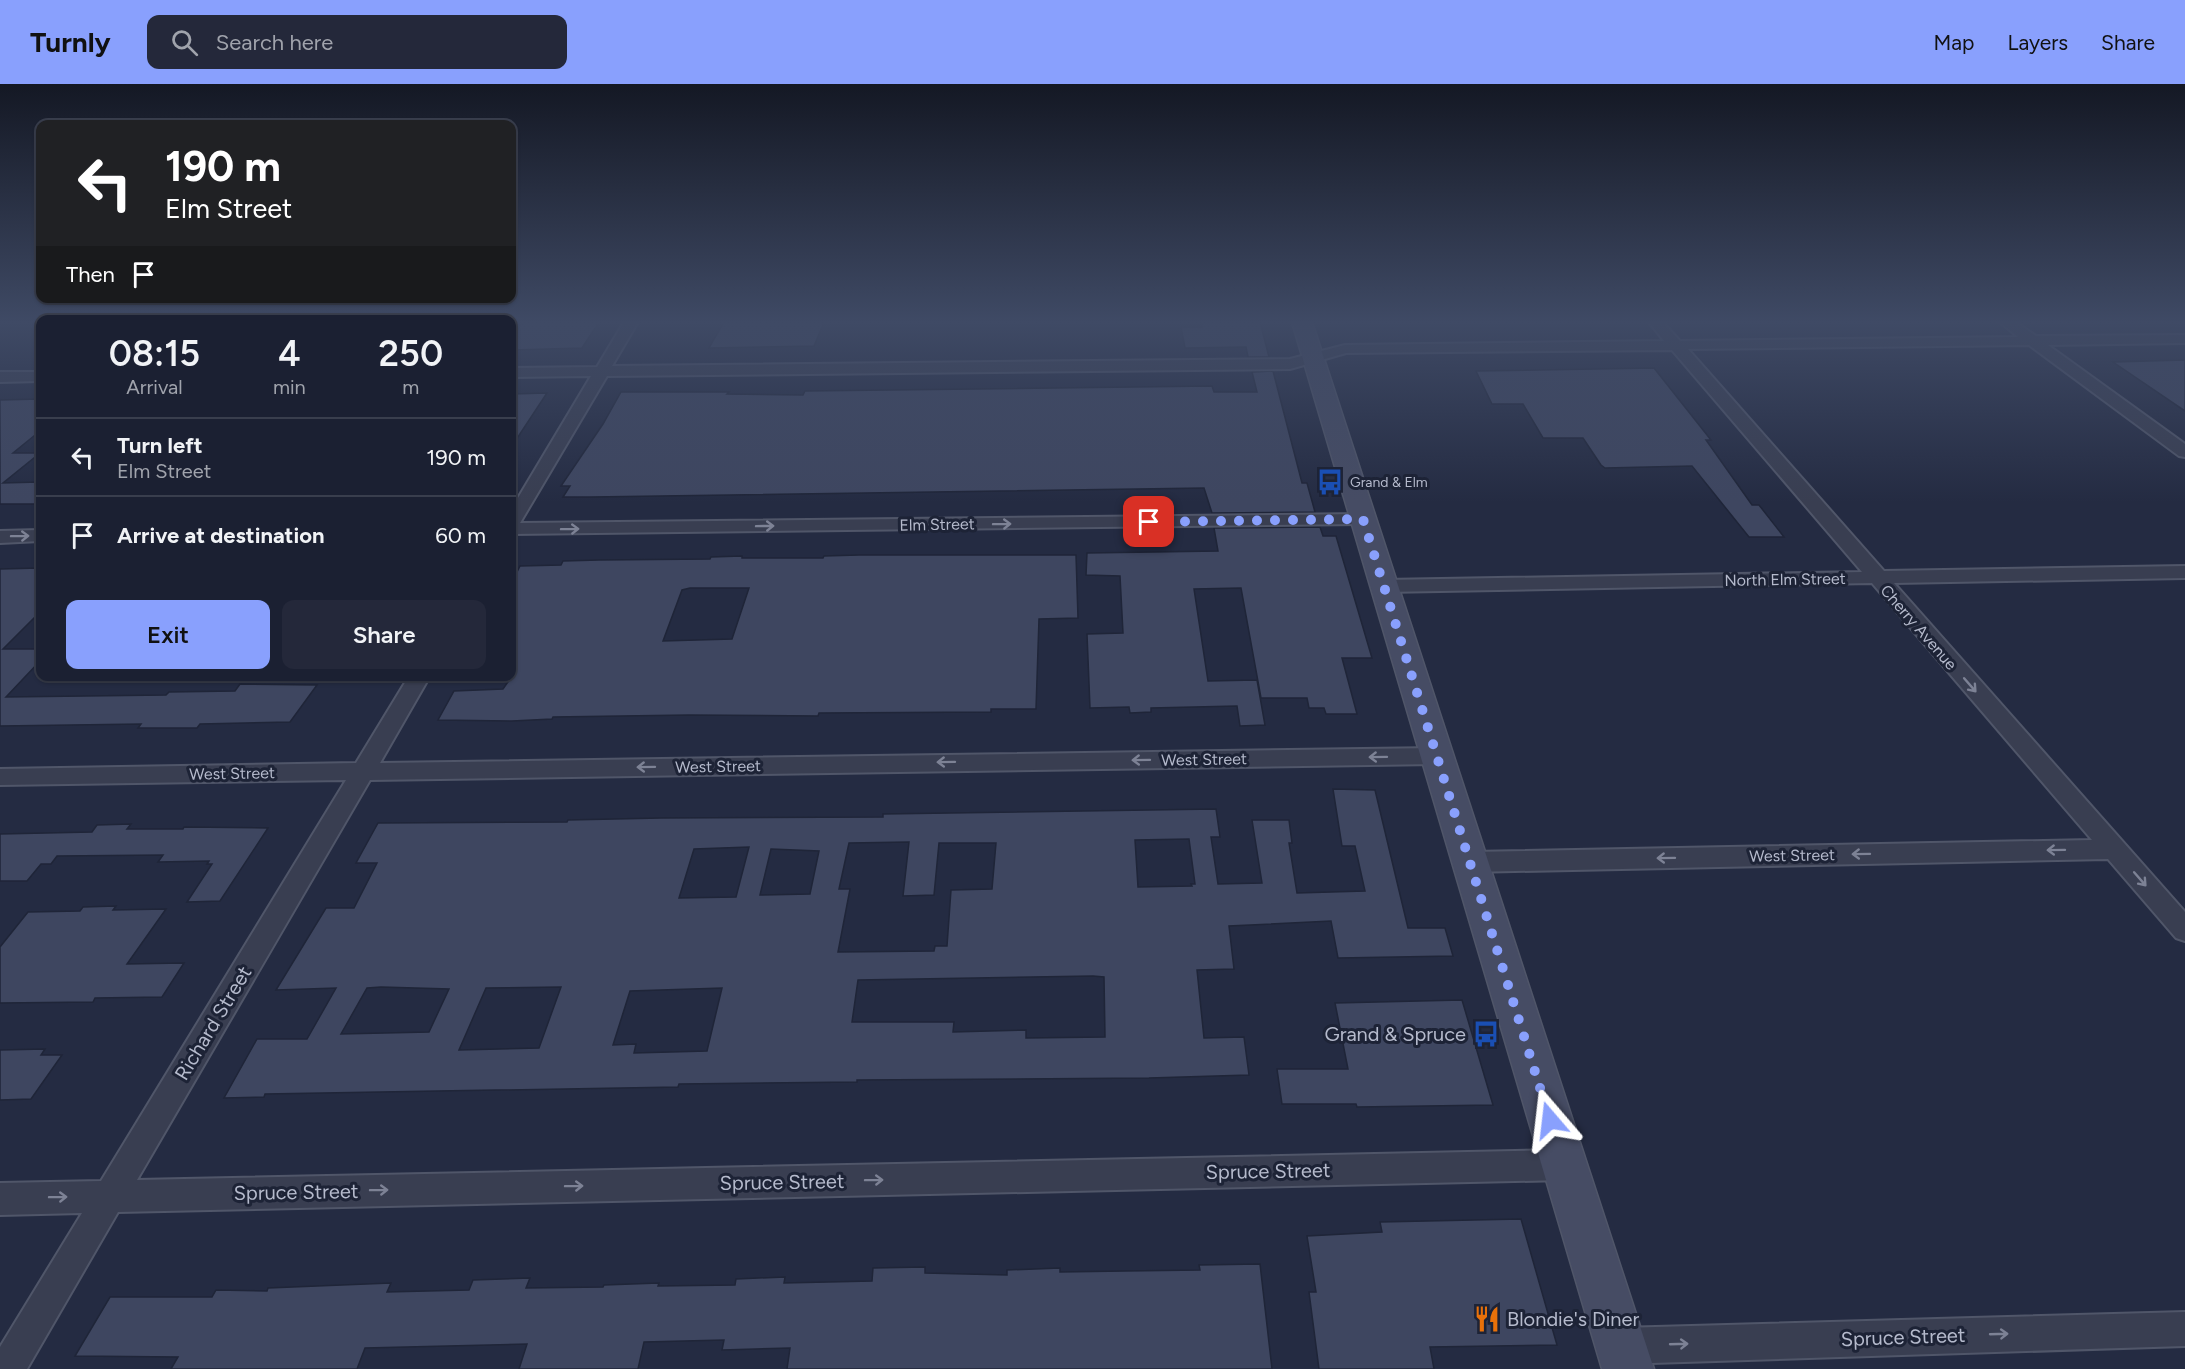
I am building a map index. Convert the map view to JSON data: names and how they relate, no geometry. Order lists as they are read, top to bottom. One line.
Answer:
{"streets":{"street":["Elm Street","North Elm Street","Cherry Avenue","West Street","Richard Street","Spruce Street"]},"crossings":[["North Elm Street","Cherry Avenue"],["Cherry Avenue","West Street"],["West Street","Richard Street"],["Richard Street","Spruce Street"]],"one_way":["Elm Street","Cherry Avenue","West Street","Spruce Street"],"places":{"bus stop":["Grand & Elm","Grand & Spruce"],"restaurant":["Blondie's Diner"]},"page":{"header":"Turnly","search":"Search here","nav":["Map","Layers","Share"],"turn":["190 m","Elm Street"],"then":"Then","eta":["08:15","Arrival","4","min","250","m"],"list":[{"name":"Turn left","note":"Elm Street","value":"190 m"},{"name":"Arrive at destination","value":"60 m"}],"buttons":["Exit","Share"]}}
